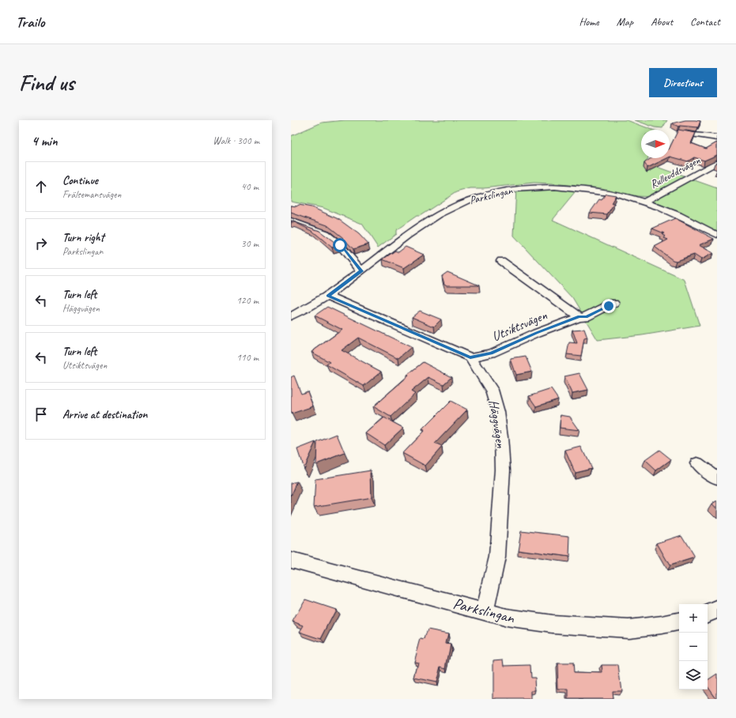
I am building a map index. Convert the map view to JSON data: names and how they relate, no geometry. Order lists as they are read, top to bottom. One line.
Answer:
{"streets":{"street":["Rulleuddsvägen","Parkslingan","Utsiktsvägen","Häggvägen"]},"crossings":[["Rulleuddsvägen","Parkslingan"],["Parkslingan","Häggvägen"],["Utsiktsvägen","Häggvägen"]],"north":"right","page":{"header":"Trailo","nav":["Home","Map","About","Contact"],"buttons":"Directions","title":"Find us","heading":["4 min","Walk · 300 m"],"list":[["Continue","Frälsemansvägen","40 m"],["Turn right","Parkslingan","30 m"],["Turn left","Häggvägen","120 m"],["Turn left","Utsiktsvägen","110 m"],"Arrive at destination"],"map_buttons":["+","−"]}}
